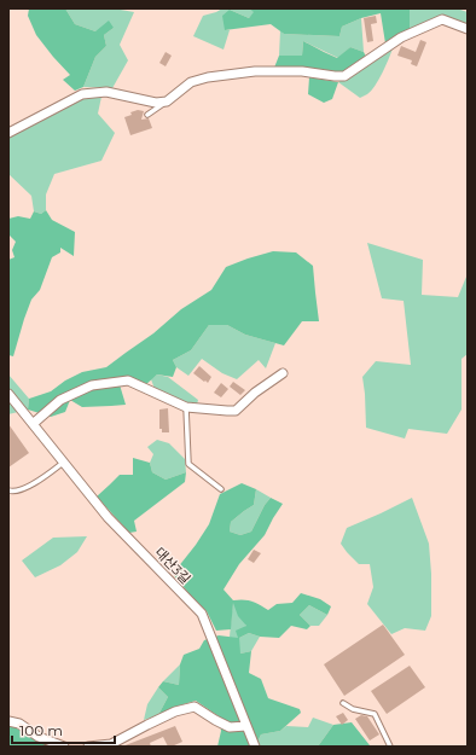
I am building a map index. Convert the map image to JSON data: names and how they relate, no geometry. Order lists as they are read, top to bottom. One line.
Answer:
{"streets":{"street":["대산3길"]},"scale_bar":"100 m"}
